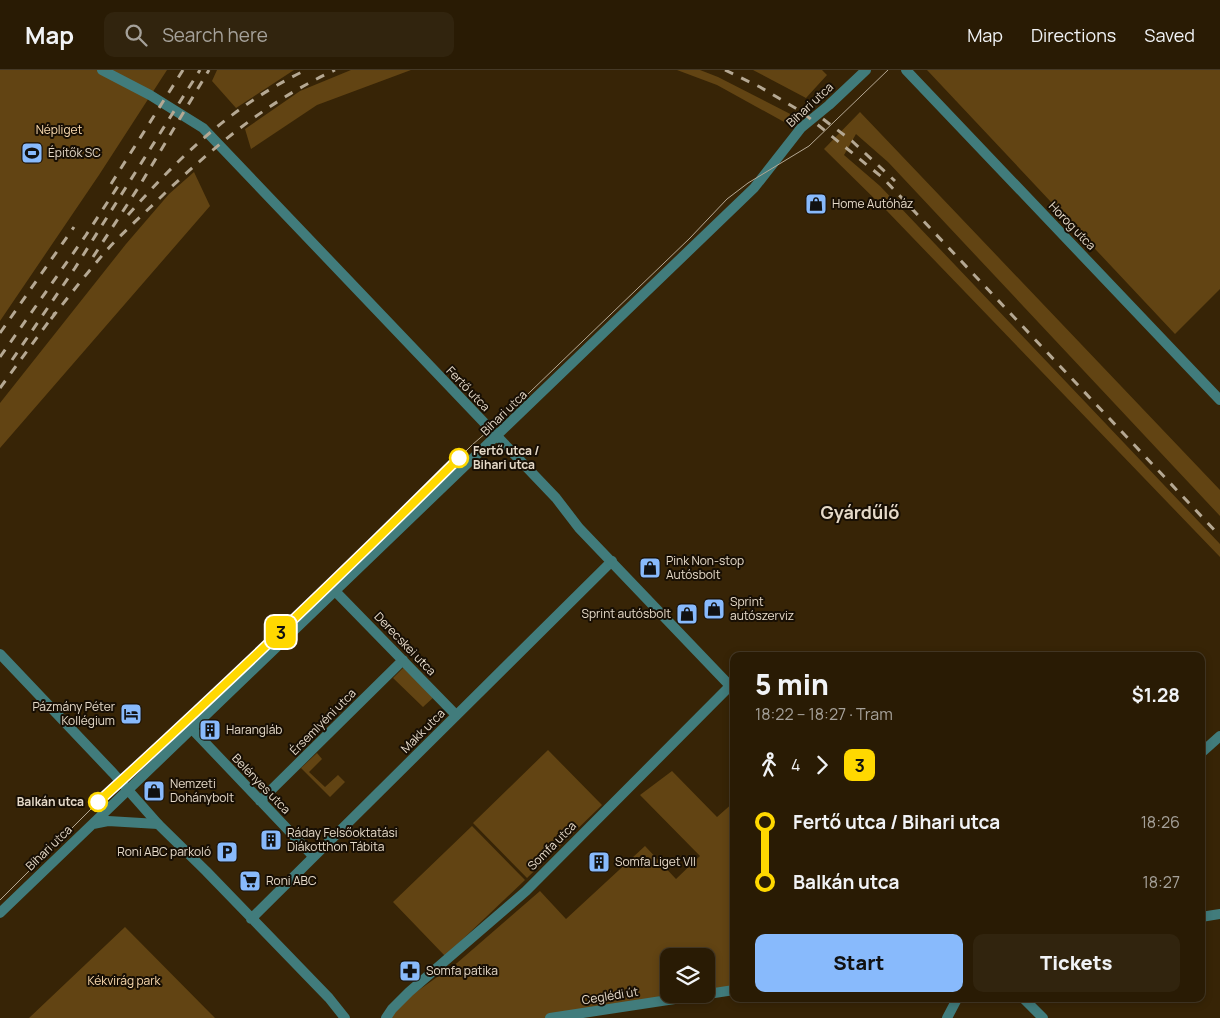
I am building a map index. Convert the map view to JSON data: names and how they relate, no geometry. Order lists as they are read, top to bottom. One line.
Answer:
{"streets":{"street":["Bihari utca","Horog utca","Fertő utca","Derecskei utca","Érsemlyéni utca","Makk utca","Belényes utca","Somfa utca","Ceglédi út"]},"crossings":[["Bihari utca","Fertő utca"],["Bihari utca","Derecskei utca"],["Bihari utca","Belényes utca"],["Fertő utca","Makk utca"],["Derecskei utca","Érsemlyéni utca"],["Derecskei utca","Makk utca"],["Érsemlyéni utca","Belényes utca"],["Makk utca","Belényes utca"]],"districts":["Gyárdűlő"],"parks":["Népliget","Kékvirág park"],"places":{"sports":["Építők SC"],"shop":["Home Autóház","Pink Non-stop Autósbolt","Sprint autószerviz","Sprint autósbolt","Nemzeti Dohánybolt"],"other":["Fertő utca / Bihari utca","Balkán utca"],"hotel":["Pázmány Péter Kollégium"],"building":["Harangláb","Ráday Felsőoktatási Diákotthon Tábita","Somfa Liget VII"],"parking":["Roni ABC parkoló"],"supermarket":["Roni ABC"],"pharmacy":["Somfa patika"]},"lines":["tram line 3"],"page":{"header":"Map","search":"Search here","nav":["Map","Directions","Saved"],"on_map":"3","heading":["5 min","18:22 – 18:27 · Tram","$1.28"],"legs":["4","3"],"list":[{"name":"Fertő utca / Bihari utca","value":"18:26"},{"name":"Balkán utca","value":"18:27"}],"buttons":["Start","Tickets"]}}
